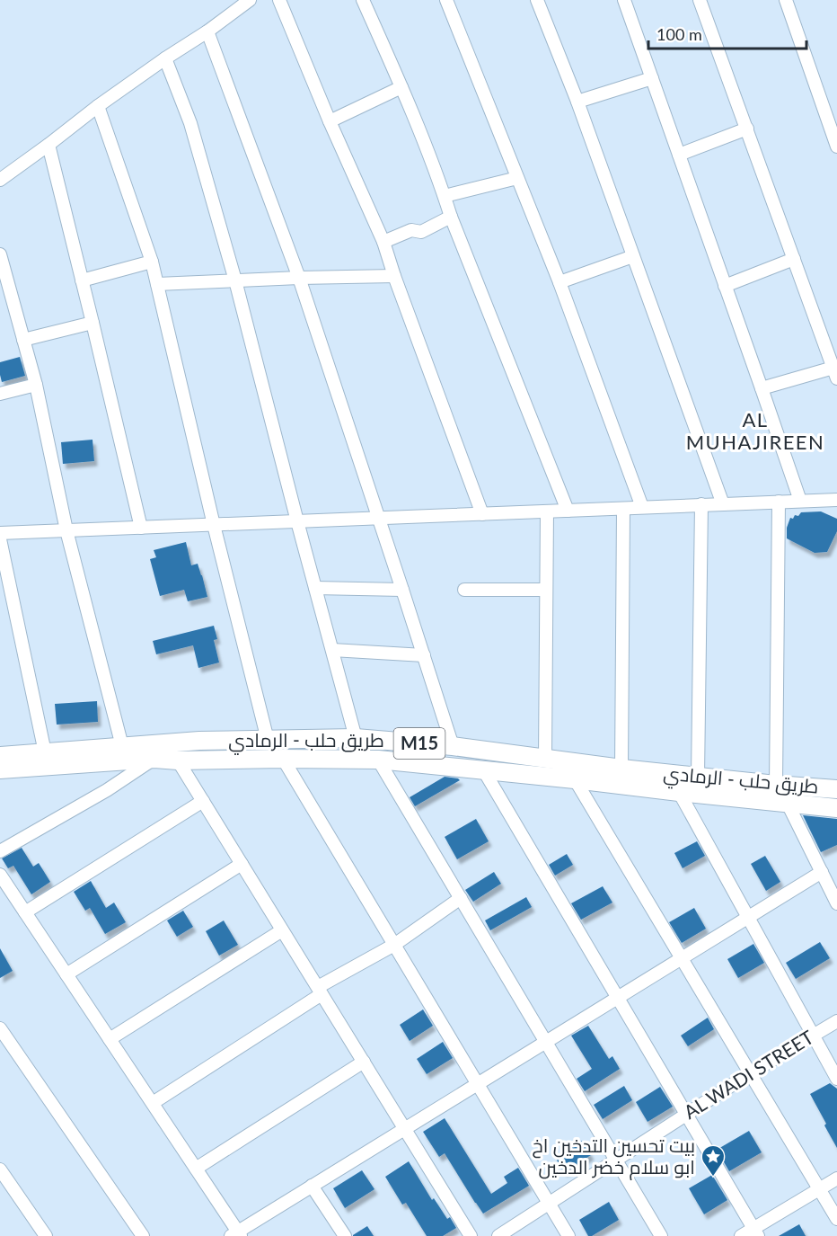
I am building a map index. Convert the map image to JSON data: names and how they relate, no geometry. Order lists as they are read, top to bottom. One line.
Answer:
{"streets":{"highway":["طريق حلب - الرمادي","M15"],"street":["AL WADI STREET"]},"districts":["AL MUHAJIREEN"],"places":{"place":["بيت تحسين التدخين اخ ابو سلام خضر الدخين"]},"scale_bar":"100 m"}
